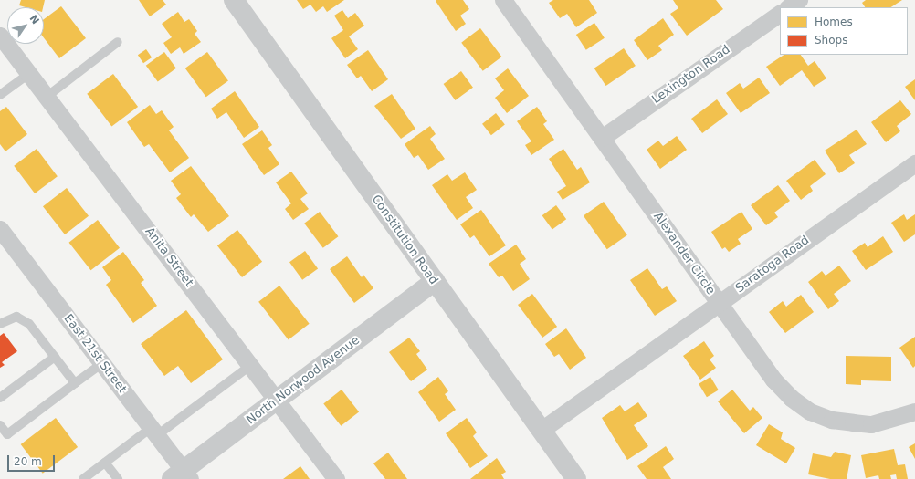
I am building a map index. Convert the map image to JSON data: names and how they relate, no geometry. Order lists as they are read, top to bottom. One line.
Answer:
{"streets":{"street":["Lexington Road","Constitution Road","Alexander Circle","Anita Street","Saratoga Road","East 21st Street","North Norwood Avenue"]},"crossings":[["Lexington Road","Alexander Circle"],["Constitution Road","Saratoga Road"],["Constitution Road","North Norwood Avenue"],["Alexander Circle","Saratoga Road"],["Anita Street","North Norwood Avenue"],["East 21st Street","North Norwood Avenue"]],"legend":["Homes","Shops"],"scale_bar":"20 m","north":"top right"}
